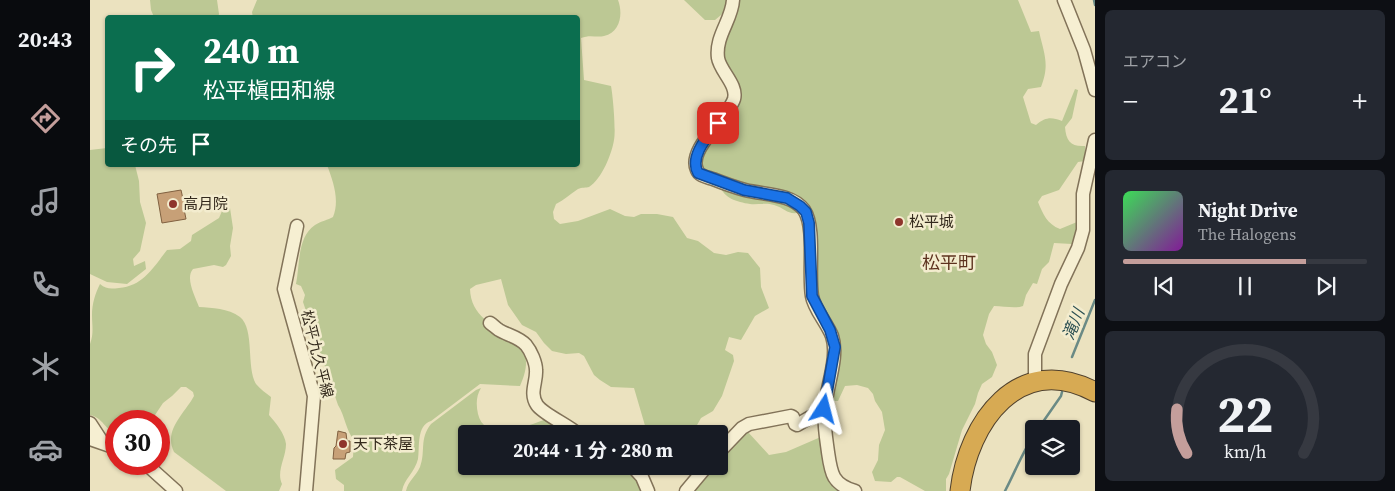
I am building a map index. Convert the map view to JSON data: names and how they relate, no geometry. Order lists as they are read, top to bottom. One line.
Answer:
{"streets":{"street":["松平九久平線"]},"districts":["松平町"],"water":["滝川"],"places":["高月院","松平城","天下茶屋"],"page":{"tabs":"20:43","tile":"エアコン","turn":["240 m","松平槇田和線"],"heat":["−","21°","+"],"then":"その先","song":["Night Drive","The Halogens"],"limit":"30","trip":"20:44 · 1 分 · 280 m","gauge":["22","km/h"]}}
